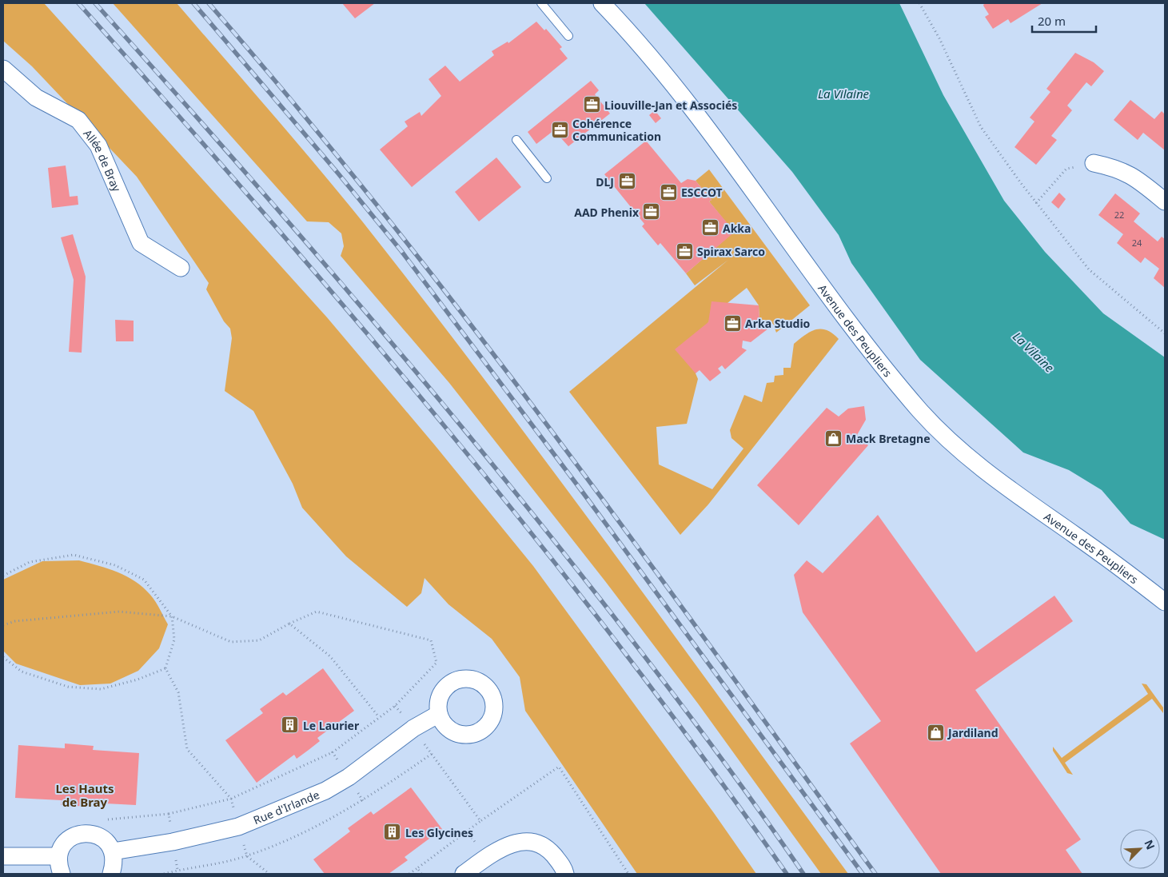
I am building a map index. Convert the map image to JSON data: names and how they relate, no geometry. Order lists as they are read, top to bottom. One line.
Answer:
{"streets":{"street":["Allée de Bray","Avenue des Peupliers","Rue d'Irlande"]},"districts":["Les Hauts de Bray"],"water":["La Vilaine"],"places":{"office":["Liouville-Jan et Associés","Cohérence Communication","DLJ","ESCCOT","AAD Phenix","Akka","Spirax Sarco","Arka Studio"],"shop":["Mack Bretagne","Jardiland"],"building":["Le Laurier","Les Glycines"]},"house_numbers":["22","24"],"scale_bar":"20 m","north":"top right"}
